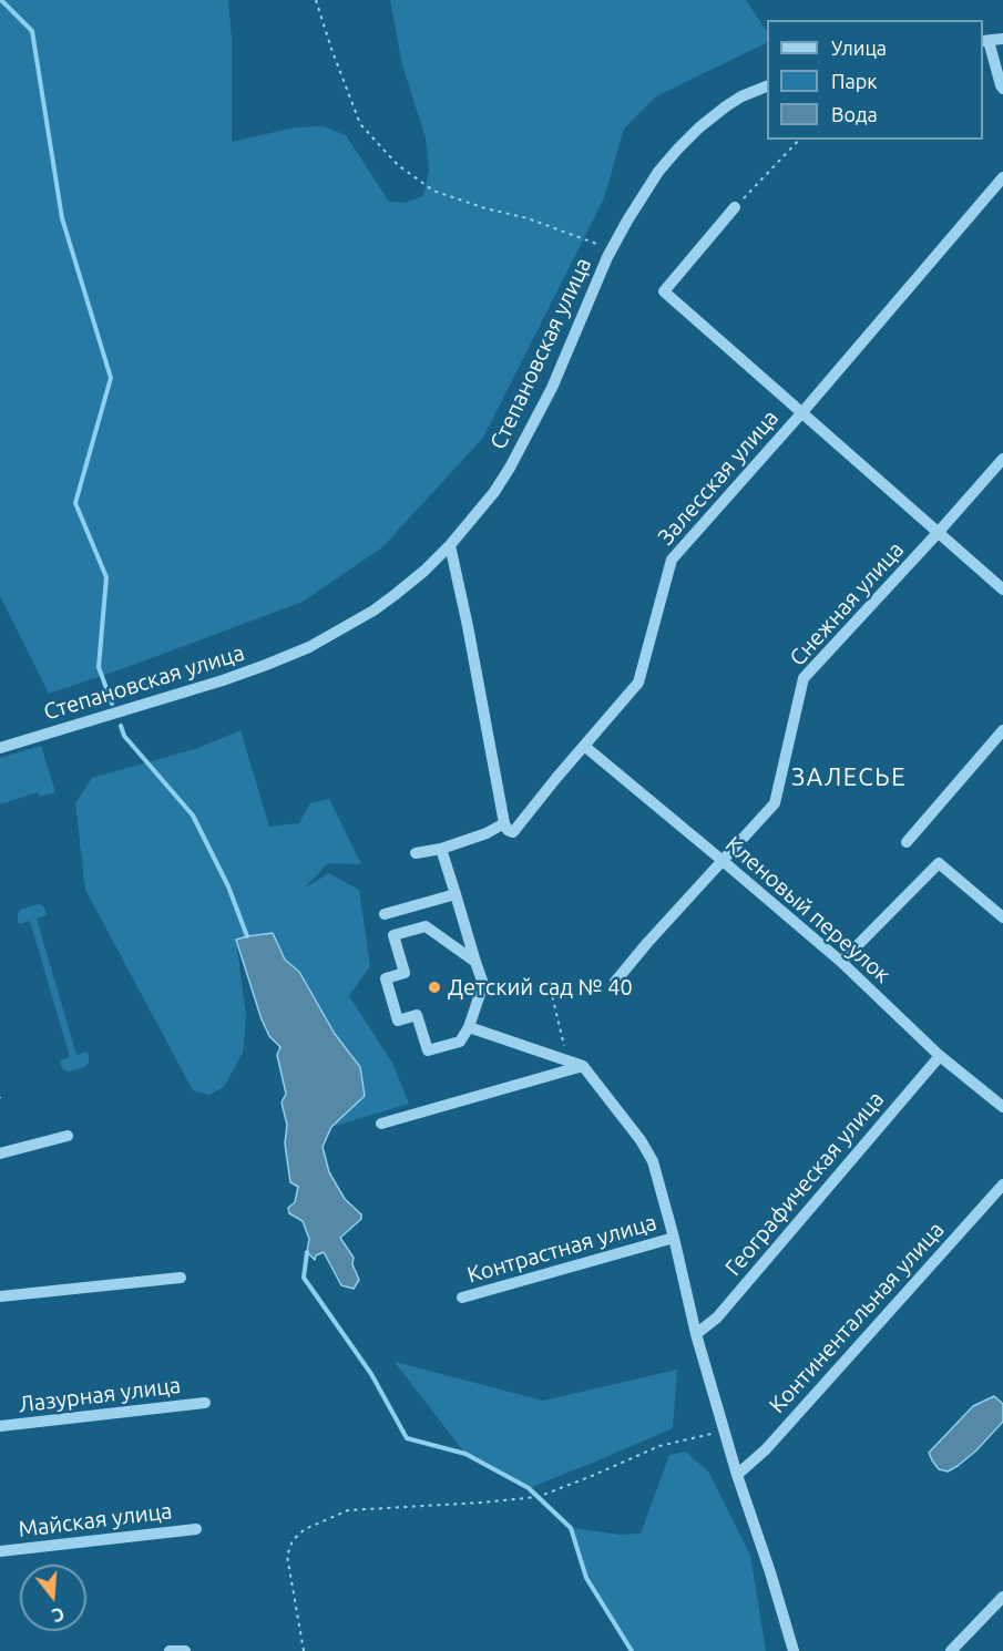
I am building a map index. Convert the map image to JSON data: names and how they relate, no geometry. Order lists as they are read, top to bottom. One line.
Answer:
{"streets":{"street":["Степановская улица","Залесская улица","Снежная улица","Кленовый переулок","Географическая улица","Контрастная улица","Континентальная улица","Лазурная улица","Майская улица"]},"crossings":[["Залесская улица","Кленовый переулок"],["Снежная улица","Кленовый переулок"],["Кленовый переулок","Географическая улица"]],"districts":["ЗАЛЕСЬЕ"],"places":["Детский сад № 40"],"legend":["Улица","Парк","Вода"],"north":"bottom"}
